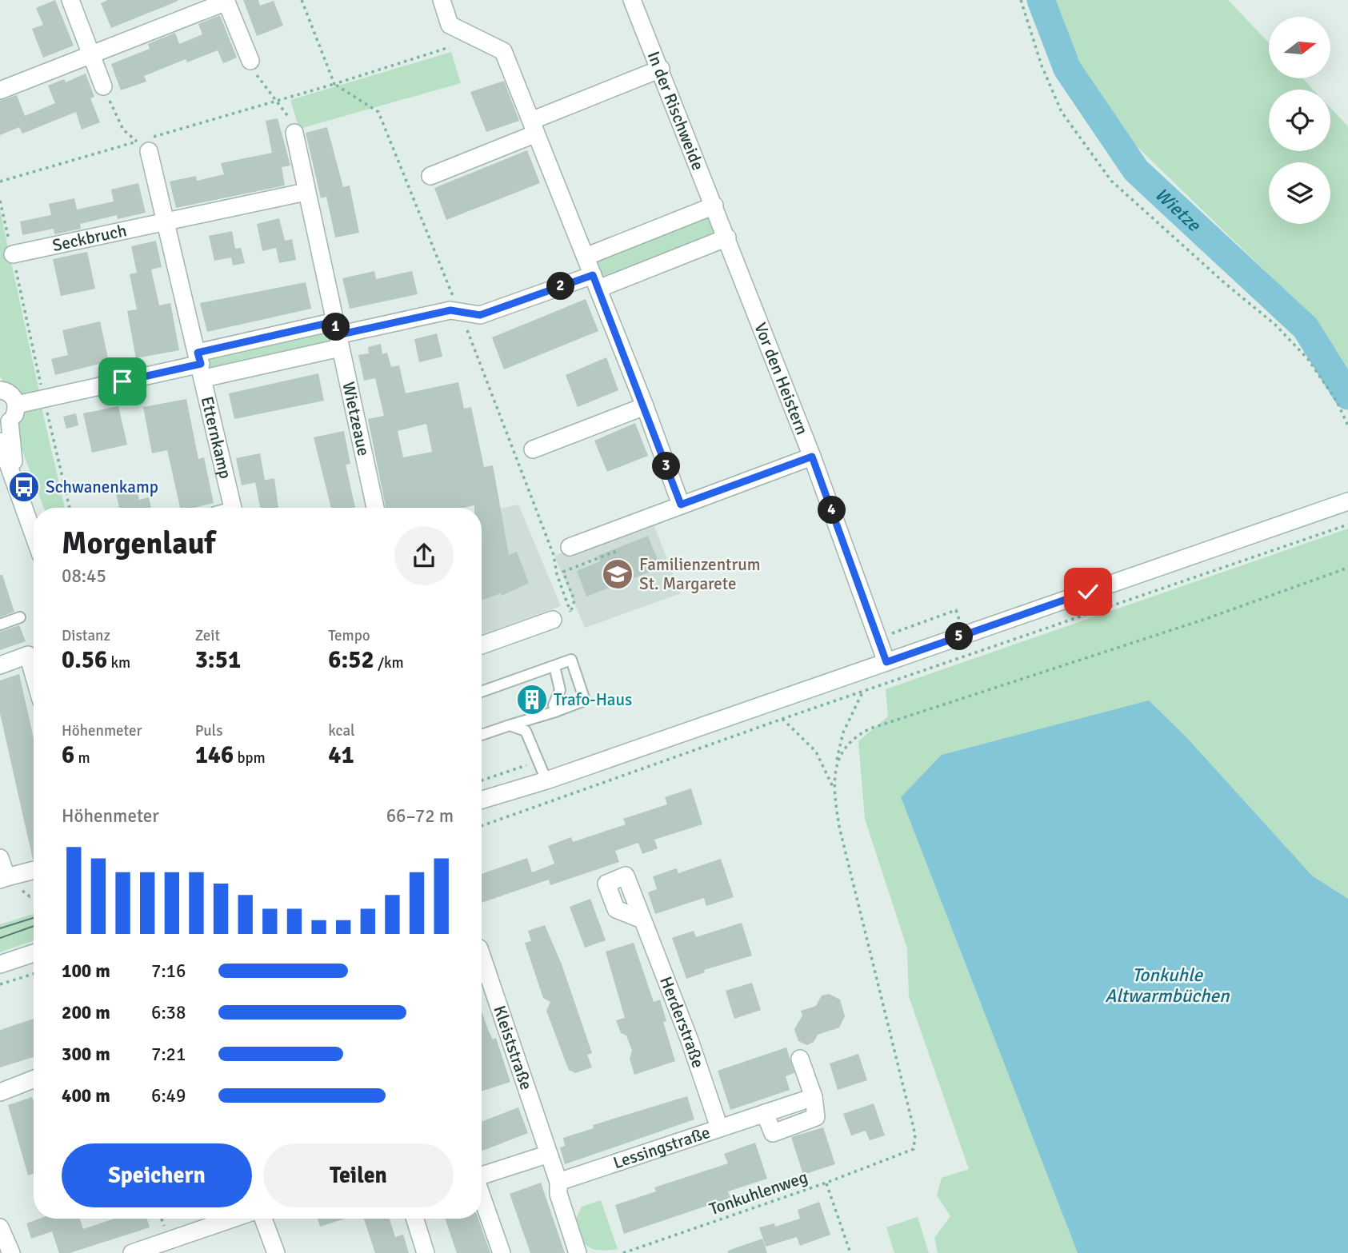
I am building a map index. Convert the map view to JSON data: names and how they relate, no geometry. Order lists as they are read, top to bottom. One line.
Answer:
{"streets":{"street":["In der Rischweide","Seckbruch","Vor den Heistern","Wietzeaue","Etternkamp","Herderstraße","Kleiststraße","Lessingstraße"],"path":["Tonkuhlenweg"]},"crossings":[["In der Rischweide","Vor den Heistern"],["Herderstraße","Lessingstraße"]],"water":["Wietze","Tonkuhle Altwarmbüchen"],"places":{"bus stop":["Schwanenkamp"],"school or university":["Familienzentrum St. Margarete"],"building":["Trafo-Haus"]},"north":"right","page":{"pins":["2","1","3","4","5"],"heading":["Morgenlauf","08:45"],"stats":[["Distanz","0.56 km"],["Zeit","3:51"],["Tempo","6:52 /km"],["Höhenmeter","6 m"],["Puls","146 bpm"],["kcal","41"]],"chart":["Höhenmeter","66–72 m"],"list":[{"name":"100 m","note":"7:16"},{"name":"200 m","note":"6:38"},{"name":"300 m","note":"7:21"},{"name":"400 m","note":"6:49"}],"buttons":["Speichern","Teilen"]}}
